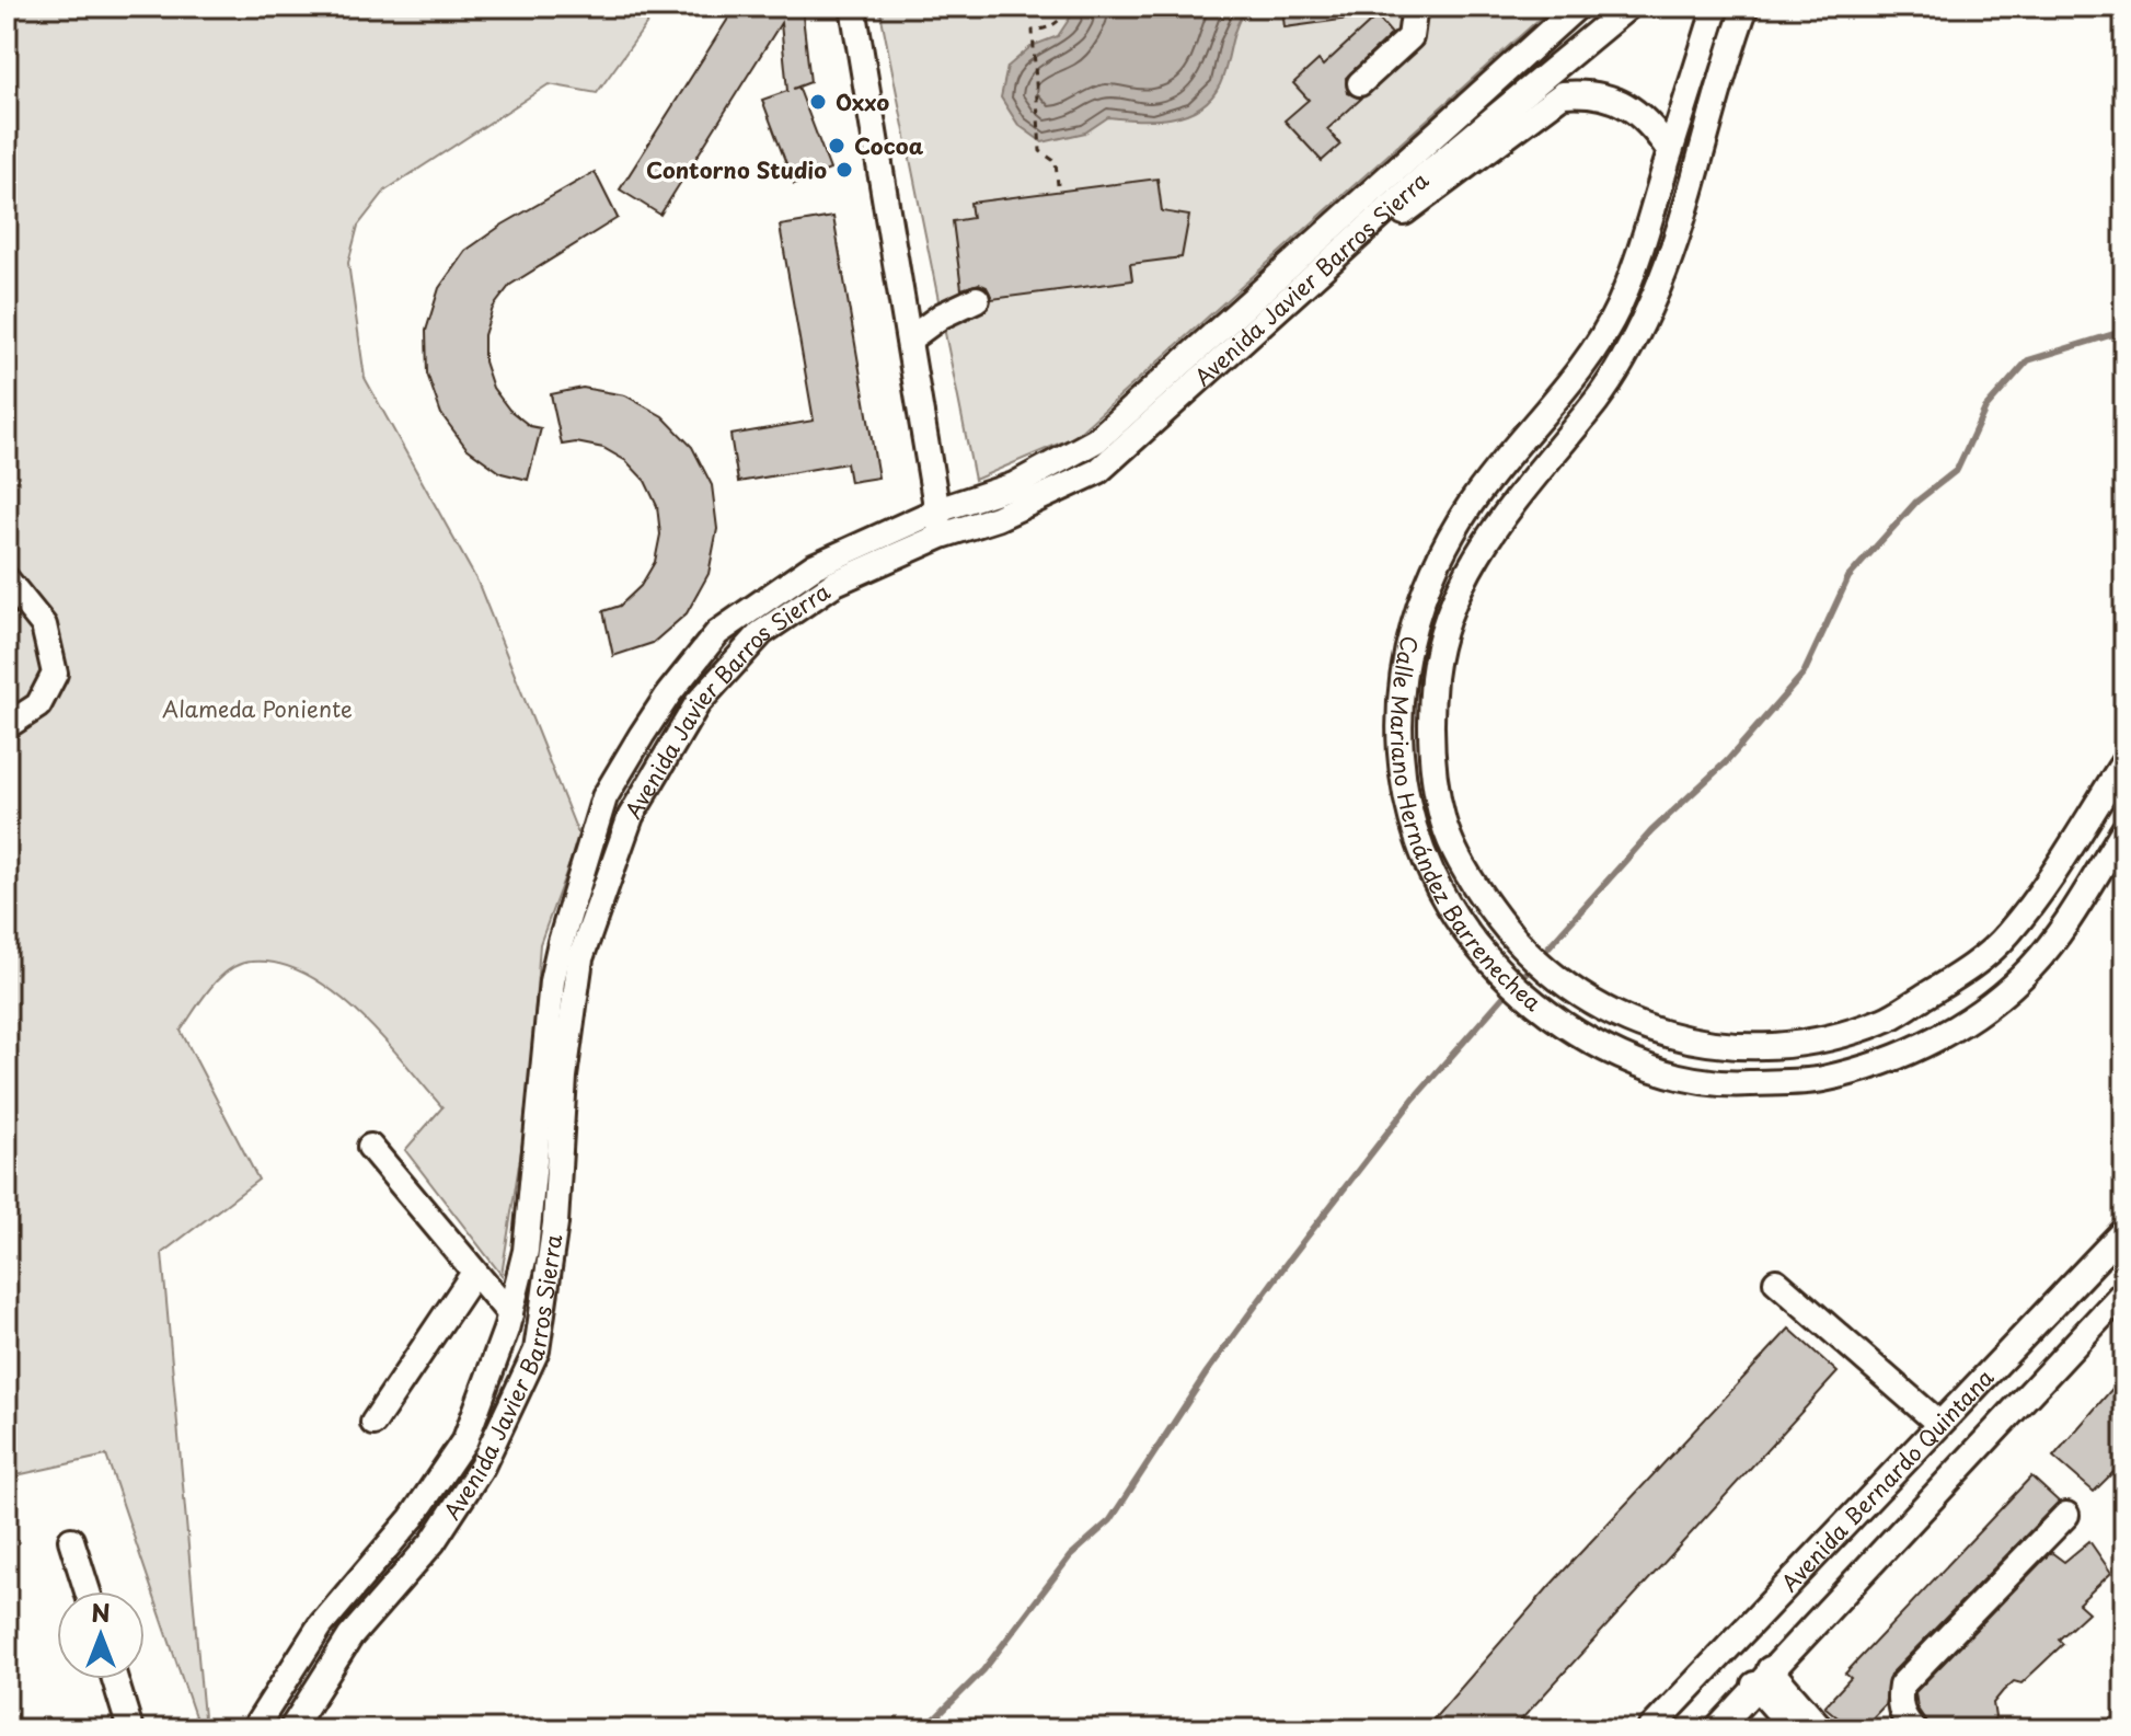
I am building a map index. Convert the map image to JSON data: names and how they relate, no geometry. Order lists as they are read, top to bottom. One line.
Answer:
{"streets":{"street":["Avenida Javier Barros Sierra","Calle Mariano Hernández Barrenechea","Avenida Bernardo Quintana"]},"parks":["Alameda Poniente"],"places":["Oxxo","Cocoa","Contorno Studio"],"north":"top"}
